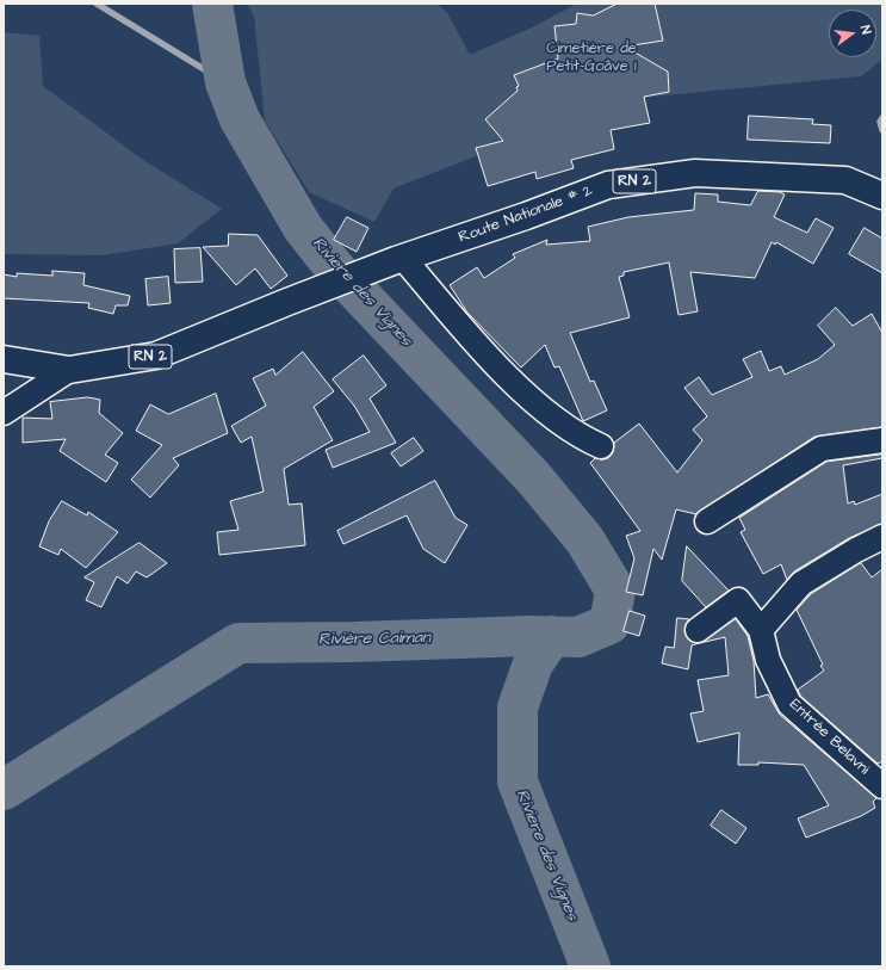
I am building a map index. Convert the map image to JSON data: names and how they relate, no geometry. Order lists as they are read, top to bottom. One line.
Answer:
{"streets":{"main road":["RN 2","Route Nationale # 2"],"street":["Entrée Belavni"]},"crossings":[["RN 2","Route Nationale # 2"]],"water":["Riviere des Vignes","Rivière Caiman"],"parks":["Cimetière de Petit-Goâve 1"],"north":"right"}
